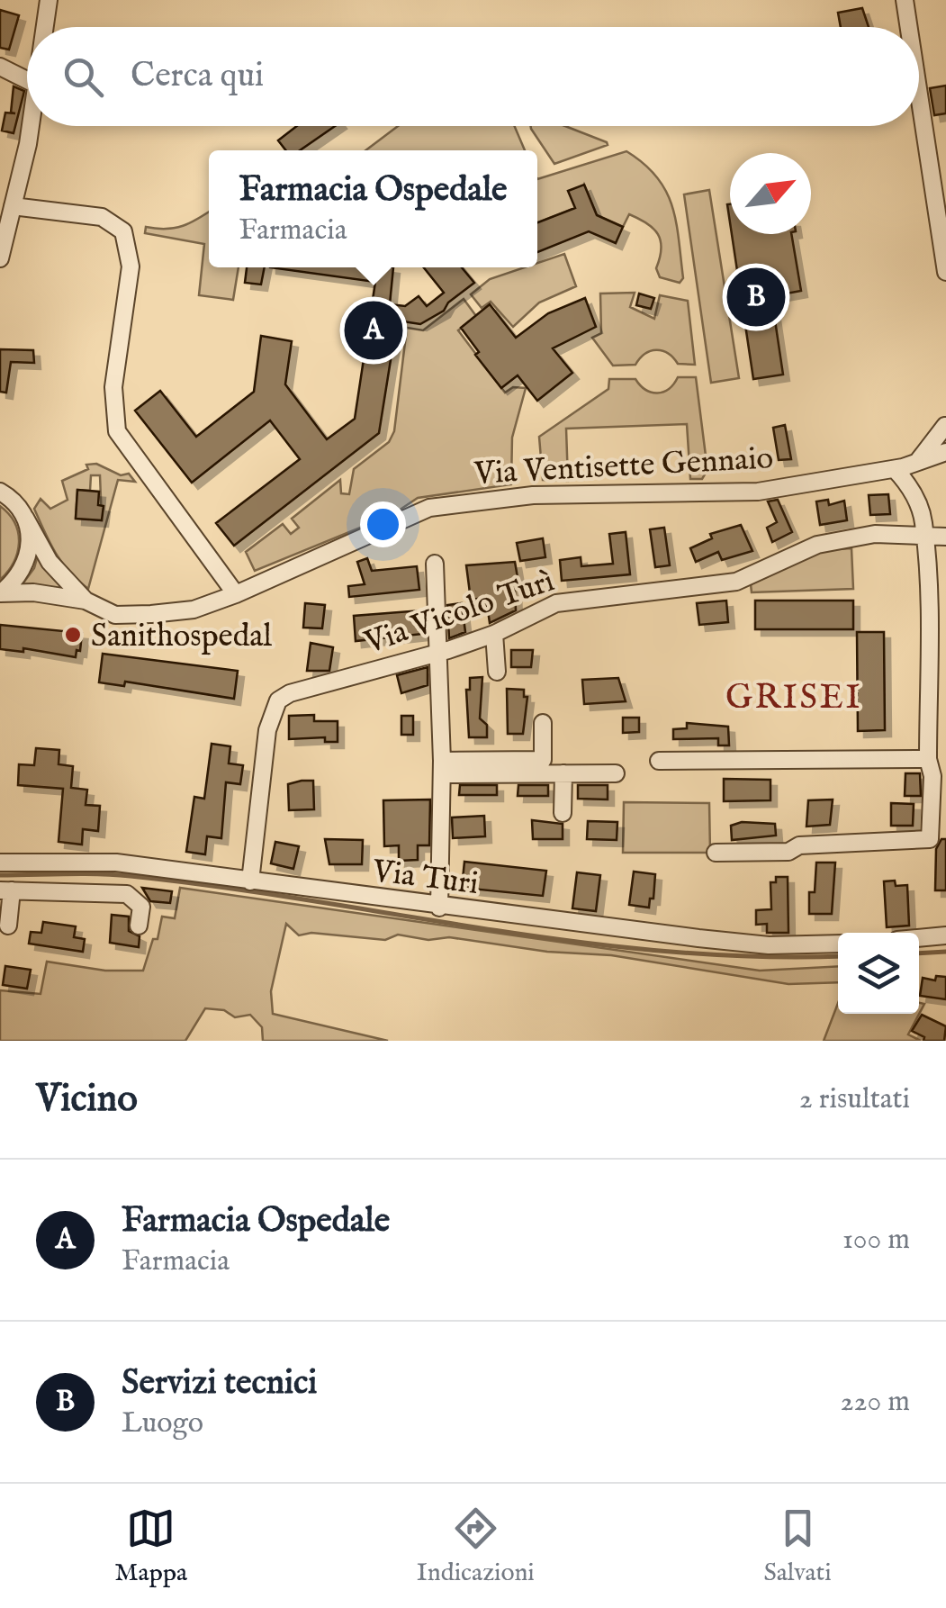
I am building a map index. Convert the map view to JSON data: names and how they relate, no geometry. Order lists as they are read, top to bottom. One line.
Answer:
{"streets":{"street":["Via Ventisette Gennaio","Via Vicolo Turì","Via Turi"]},"crossings":[["Via Vicolo Turì","Via Turi"]],"districts":["GRISEI"],"places":["Sanithospedal"],"north":"top right","page":{"search":"Cerca qui","popup":["Farmacia Ospedale","Farmacia"],"pins":["B","A"],"heading":["Vicino","2 risultati"],"list":[{"mark":"A","name":"Farmacia Ospedale","note":"Farmacia","value":"100 m"},{"mark":"B","name":"Servizi tecnici","note":"Luogo","value":"220 m"}],"nav":["Mappa","Indicazioni","Salvati"]}}
